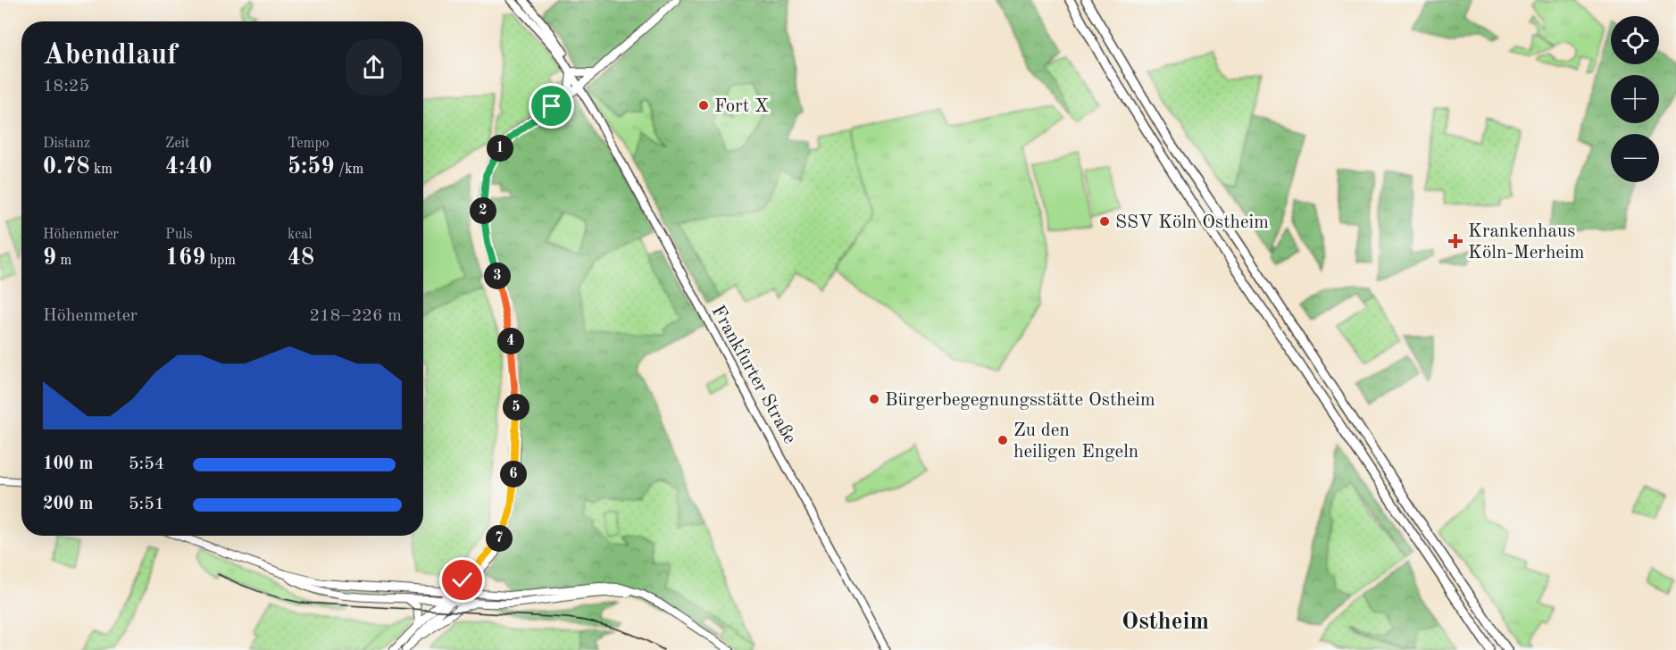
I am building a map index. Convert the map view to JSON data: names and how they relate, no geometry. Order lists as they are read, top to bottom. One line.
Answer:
{"streets":{"main road":["Frankfurter Straße"]},"districts":["Ostheim"],"places":{"other":["Fort X","SSV Köln Ostheim","Bürgerbegegnungsstätte Ostheim","Zu den heiligen Engeln"],"health":["Krankenhaus Köln-Merheim"]},"page":{"map_buttons":["+","−"],"heading":["Abendlauf","18:25"],"stats":[["Distanz","0.78 km"],["Zeit","4:40"],["Tempo","5:59 /km"],["Höhenmeter","9 m"],["Puls","169 bpm"],["kcal","48"]],"pins":["1","2","3","4","5","6","7"],"chart":["Höhenmeter","218–226 m"],"list":[{"name":"100 m","note":"5:54"},{"name":"200 m","note":"5:51"}]}}
